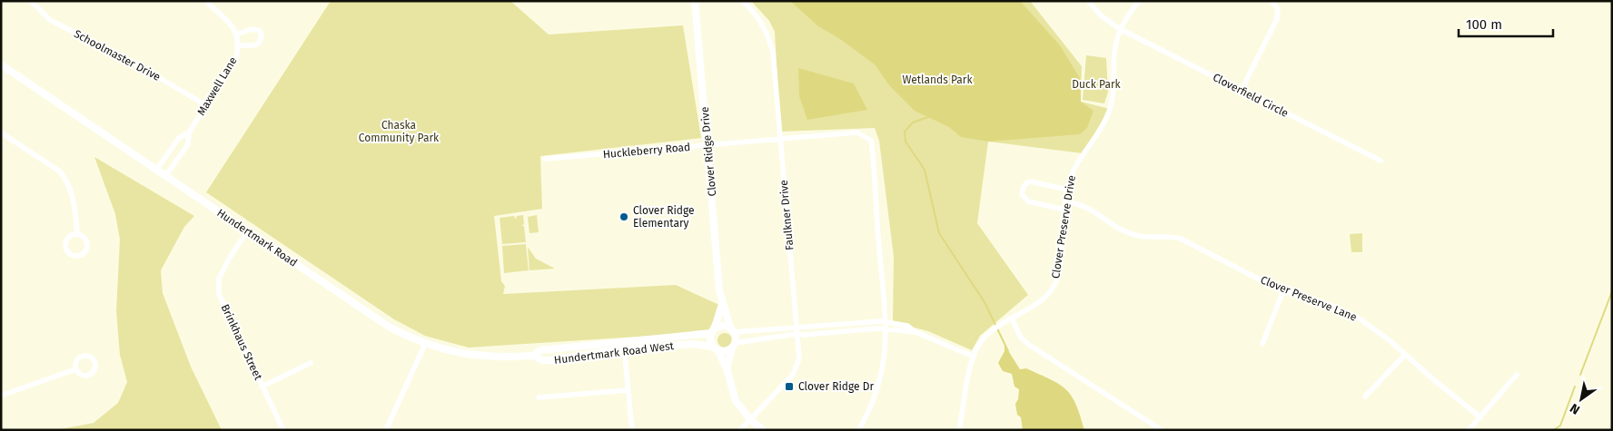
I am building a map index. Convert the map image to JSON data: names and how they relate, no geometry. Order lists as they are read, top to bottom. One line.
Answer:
{"streets":{"street":["Schoolmaster Drive","Maxwell Lane","Cloverfield Circle","Huckleberry Road","Clover Ridge Drive","Faulkner Drive","Clover Preserve Drive","Hundertmark Road","Clover Preserve Lane","Brinkhaus Street","Hundertmark Road West"]},"crossings":[["Schoolmaster Drive","Maxwell Lane"],["Maxwell Lane","Hundertmark Road"],["Cloverfield Circle","Clover Preserve Drive"],["Huckleberry Road","Clover Ridge Drive"],["Huckleberry Road","Faulkner Drive"],["Clover Ridge Drive","Hundertmark Road West"],["Clover Preserve Drive","Clover Preserve Lane"],["Hundertmark Road","Brinkhaus Street"],["Hundertmark Road","Hundertmark Road West"]],"parks":["Wetlands Park","Duck Park","Chaska Community Park"],"places":{"other":["Clover Ridge Elementary"],"transit":["Clover Ridge Dr"]},"scale_bar":"100 m","north":"bottom left"}
